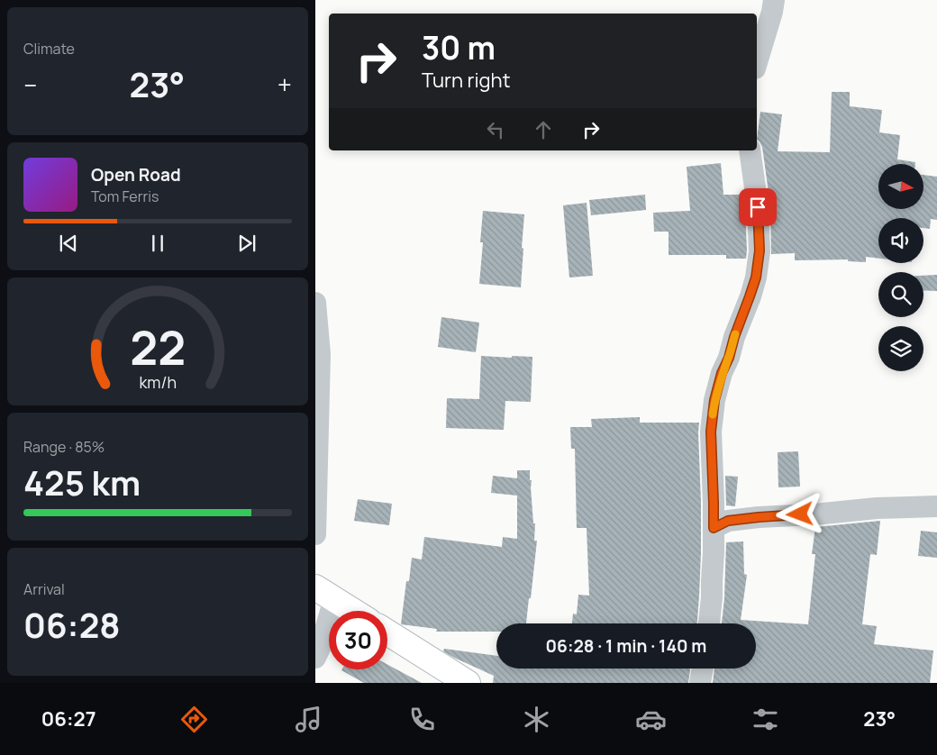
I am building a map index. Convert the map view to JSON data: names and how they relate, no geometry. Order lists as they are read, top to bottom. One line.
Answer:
{"north":"right","page":{"tile":["Climate",["Range · 85%","425 km"],["Arrival","06:28"]],"turn":["30 m","Turn right"],"heat":["−","23°","+"],"song":["Open Road","Tom Ferris"],"limit":"30","trip":"06:28 · 1 min · 140 m","tabs":["06:27","23°"],"gauge":["22","km/h"]}}
